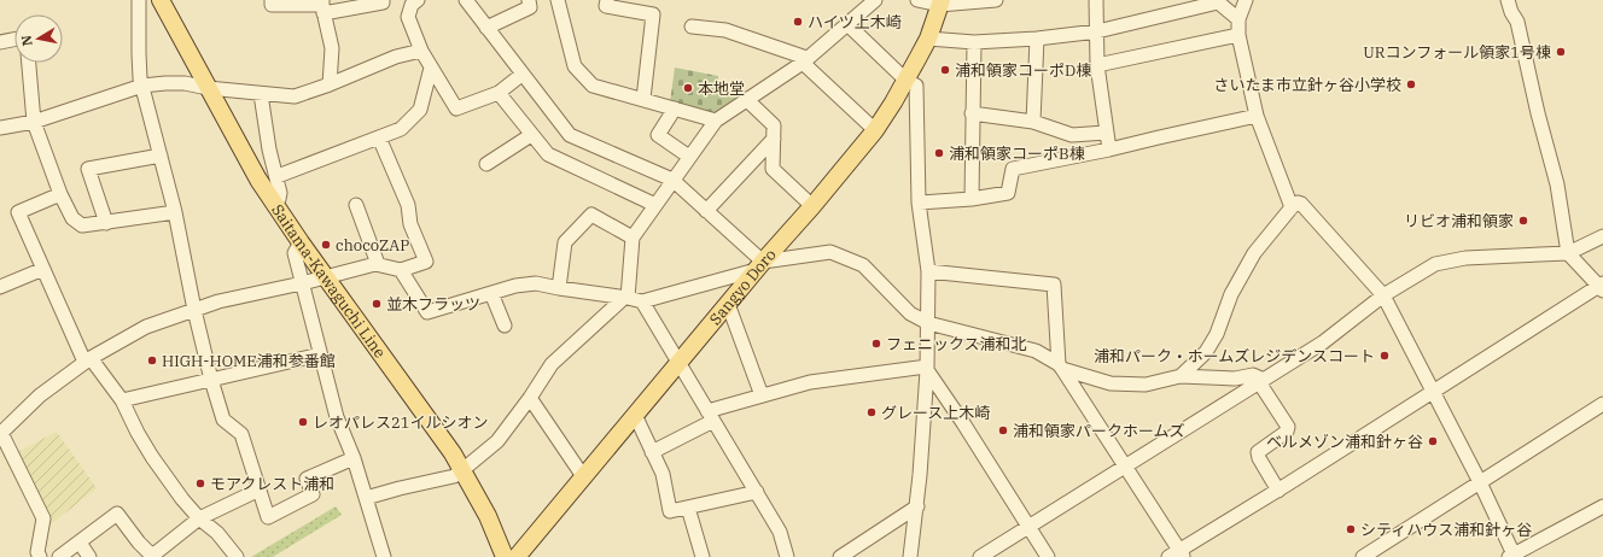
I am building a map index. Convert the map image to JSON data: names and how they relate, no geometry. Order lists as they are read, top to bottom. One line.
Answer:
{"streets":{"main road":["Saitama-Kawaguchi Line","Sangyo Doro"]},"places":["ハイツ上木崎","URコンフォール領家1号棟","浦和領家コーポD棟","さいたま市立針ヶ谷小学校","本地堂","浦和領家コーポB棟","リビオ浦和領家","chocoZAP","並木フラッツ","フェニックス浦和北","浦和パーク・ホームズレジデンスコート","HIGH-HOME浦和参番館","グレース上木崎","レオパレス21イルシオン","浦和領家パークホームズ","ベルメゾン浦和針ヶ谷","モアクレスト浦和","シティハウス浦和針ヶ谷"],"north":"left"}
